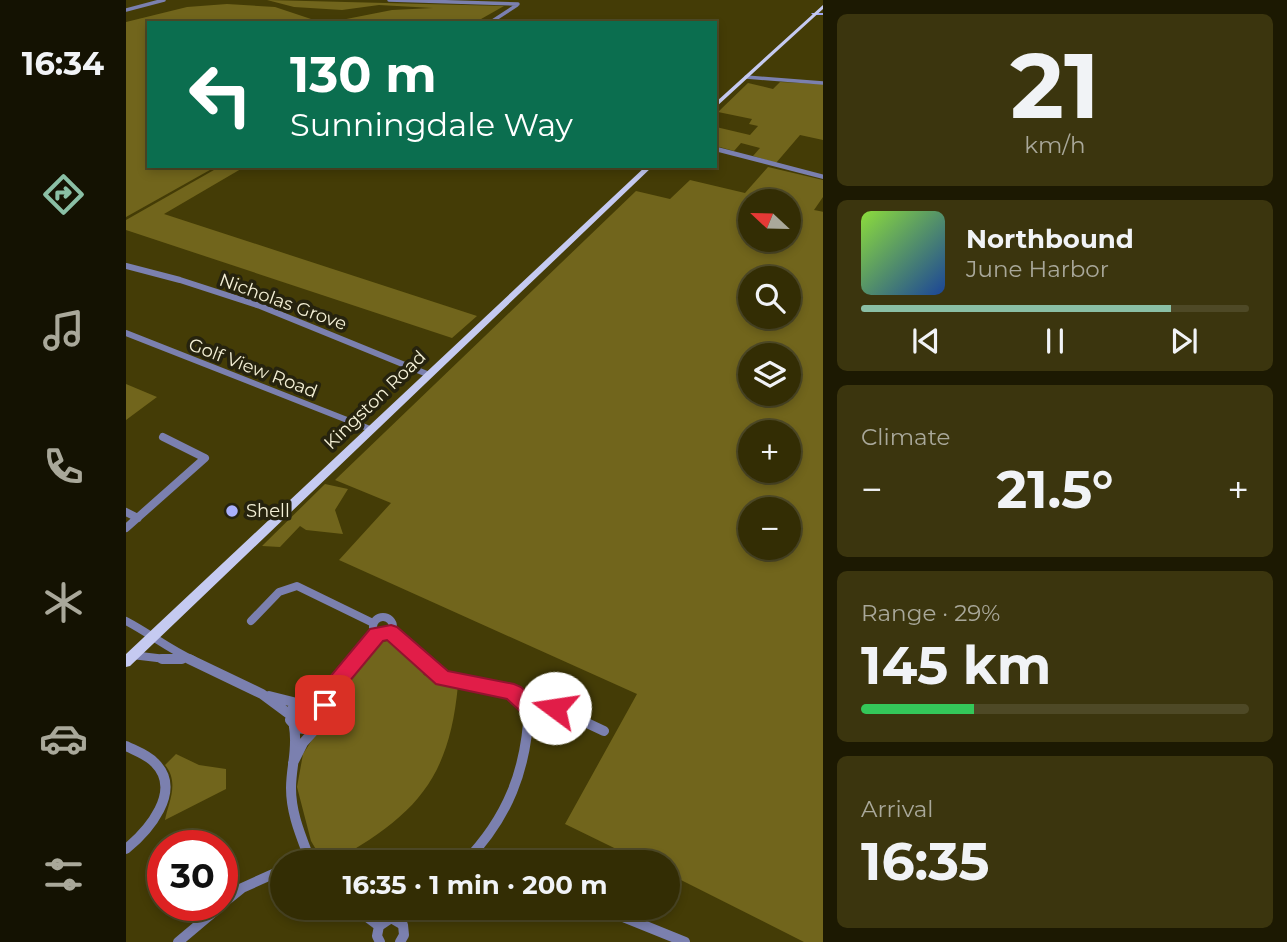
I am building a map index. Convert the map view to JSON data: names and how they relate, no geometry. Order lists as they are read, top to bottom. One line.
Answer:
{"streets":{"main road":["Kingston Road"],"street":["Nicholas Grove","Golf View Road"]},"crossings":[["Nicholas Grove","Kingston Road"],["Golf View Road","Kingston Road"]],"places":["Shell"],"north":"left","page":{"tabs":"16:34","tile":[["21","km/h"],"Climate",["Range · 29%","145 km"],["Arrival","16:35"]],"turn":["130 m","Sunningdale Way"],"map_buttons":["+","−"],"song":["Northbound","June Harbor"],"heat":["−","21.5°","+"],"limit":"30","trip":"16:35 · 1 min · 200 m"}}
